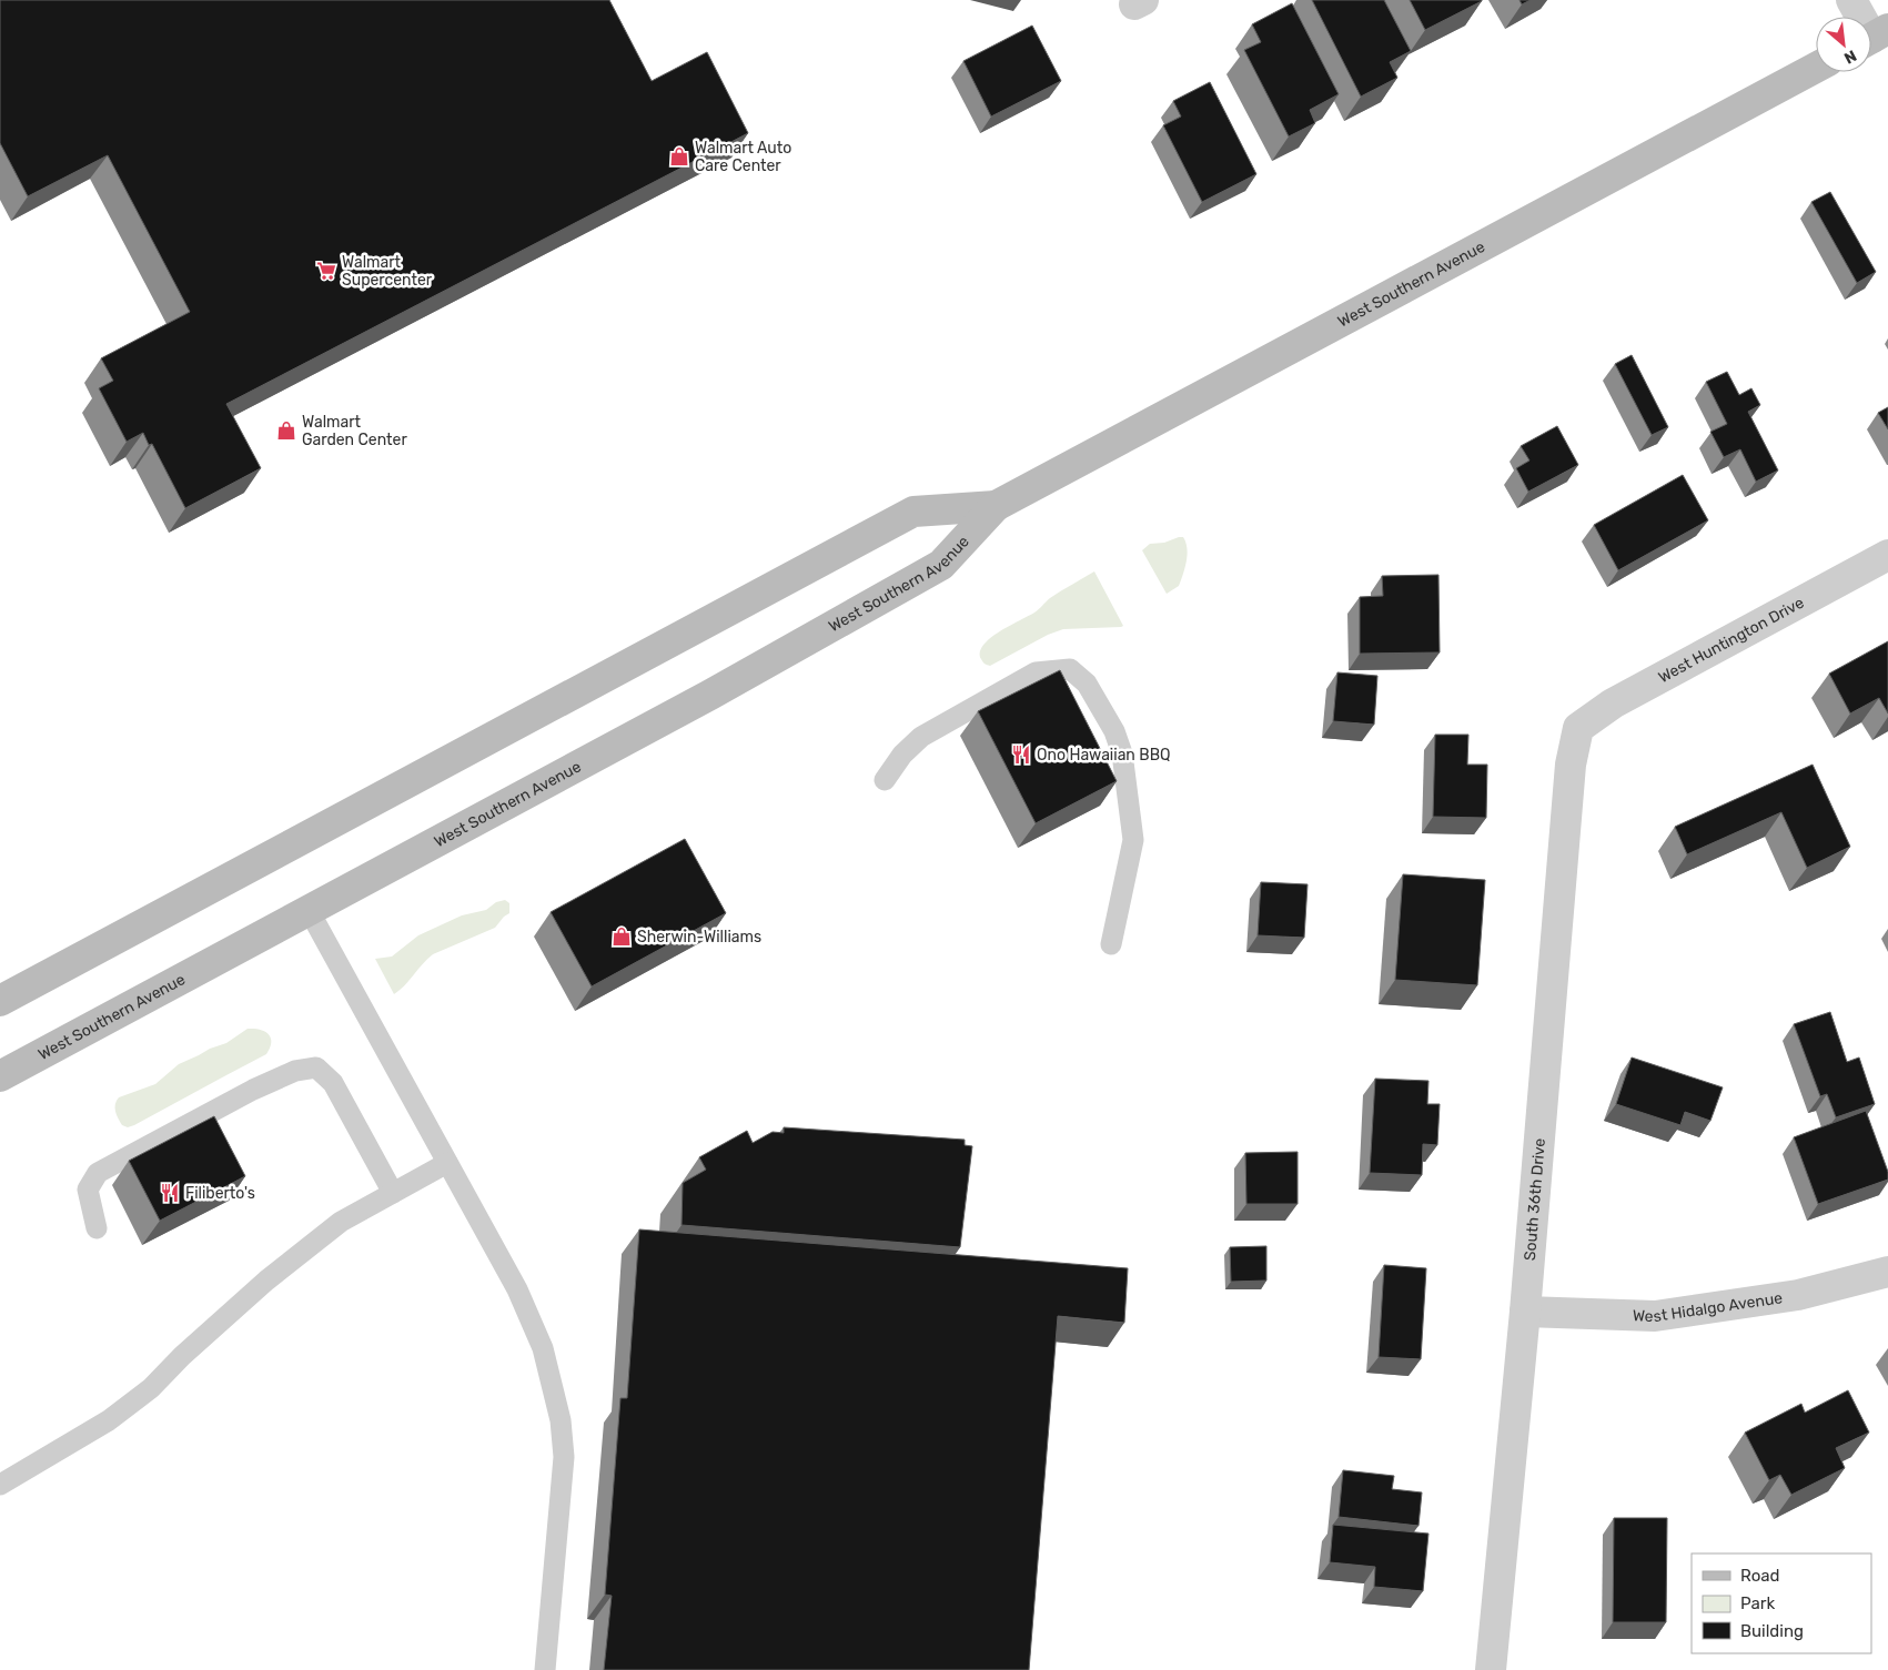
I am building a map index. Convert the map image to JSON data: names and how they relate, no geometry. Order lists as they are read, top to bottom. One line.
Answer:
{"streets":{"main road":["West Southern Avenue"],"street":["West Huntington Drive","South 36th Drive","West Hidalgo Avenue"]},"crossings":[["West Huntington Drive","South 36th Drive"],["South 36th Drive","West Hidalgo Avenue"]],"places":{"shop":["Walmart Auto Care Center","Walmart Garden Center","Sherwin-Williams"],"supermarket":["Walmart Supercenter"],"restaurant":["Ono Hawaiian BBQ","Filiberto's"]},"legend":["Road","Park","Building"],"north":"bottom right"}
